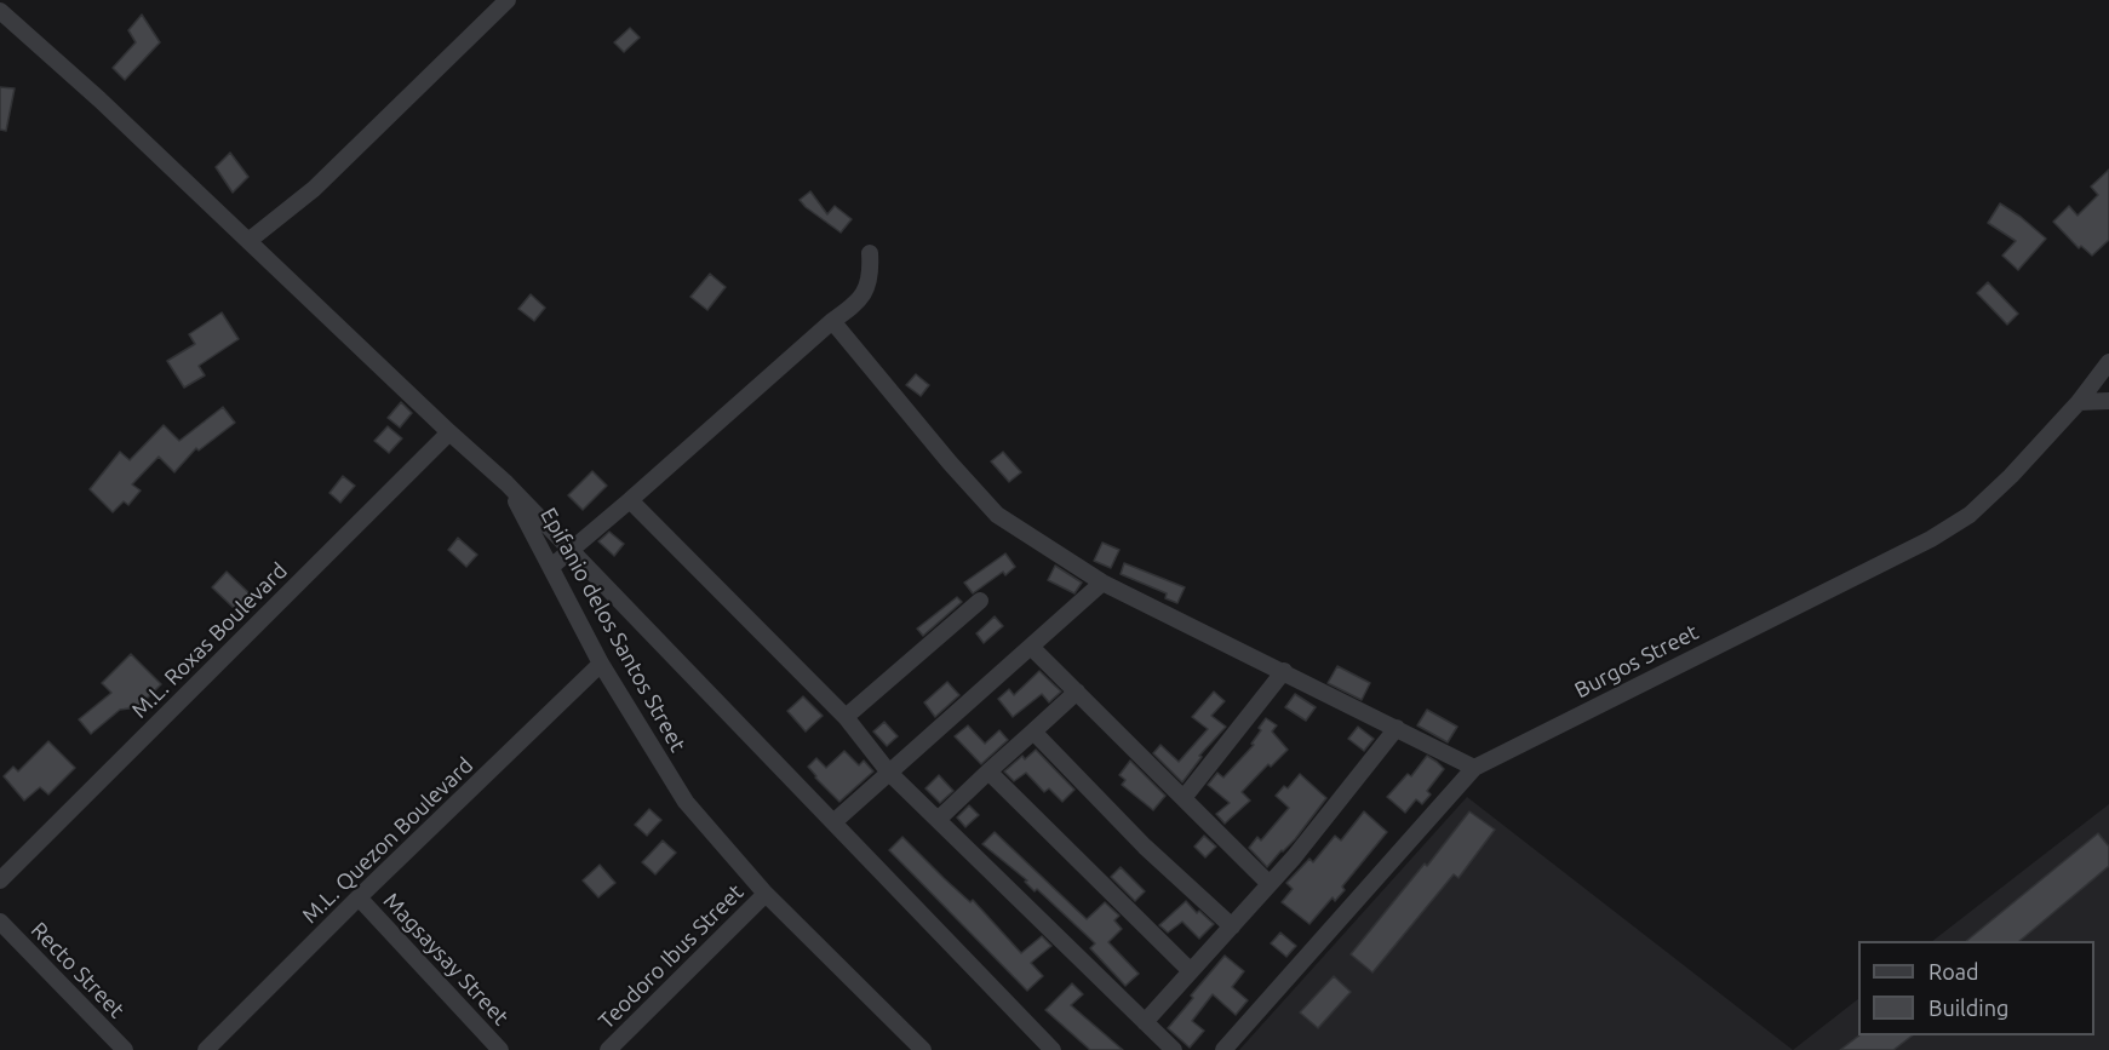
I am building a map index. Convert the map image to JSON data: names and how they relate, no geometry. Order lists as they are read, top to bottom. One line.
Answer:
{"streets":{"street":["Epifanio delos Santos Street","M.L. Roxas Boulevard","Burgos Street","M.L. Quezon Boulevard","Teodoro Ibus Street","Magsaysay Street","Recto Street"]},"crossings":[["Epifanio delos Santos Street","M.L. Quezon Boulevard"],["Epifanio delos Santos Street","Teodoro Ibus Street"],["M.L. Quezon Boulevard","Magsaysay Street"]],"legend":["Road","Building"]}
